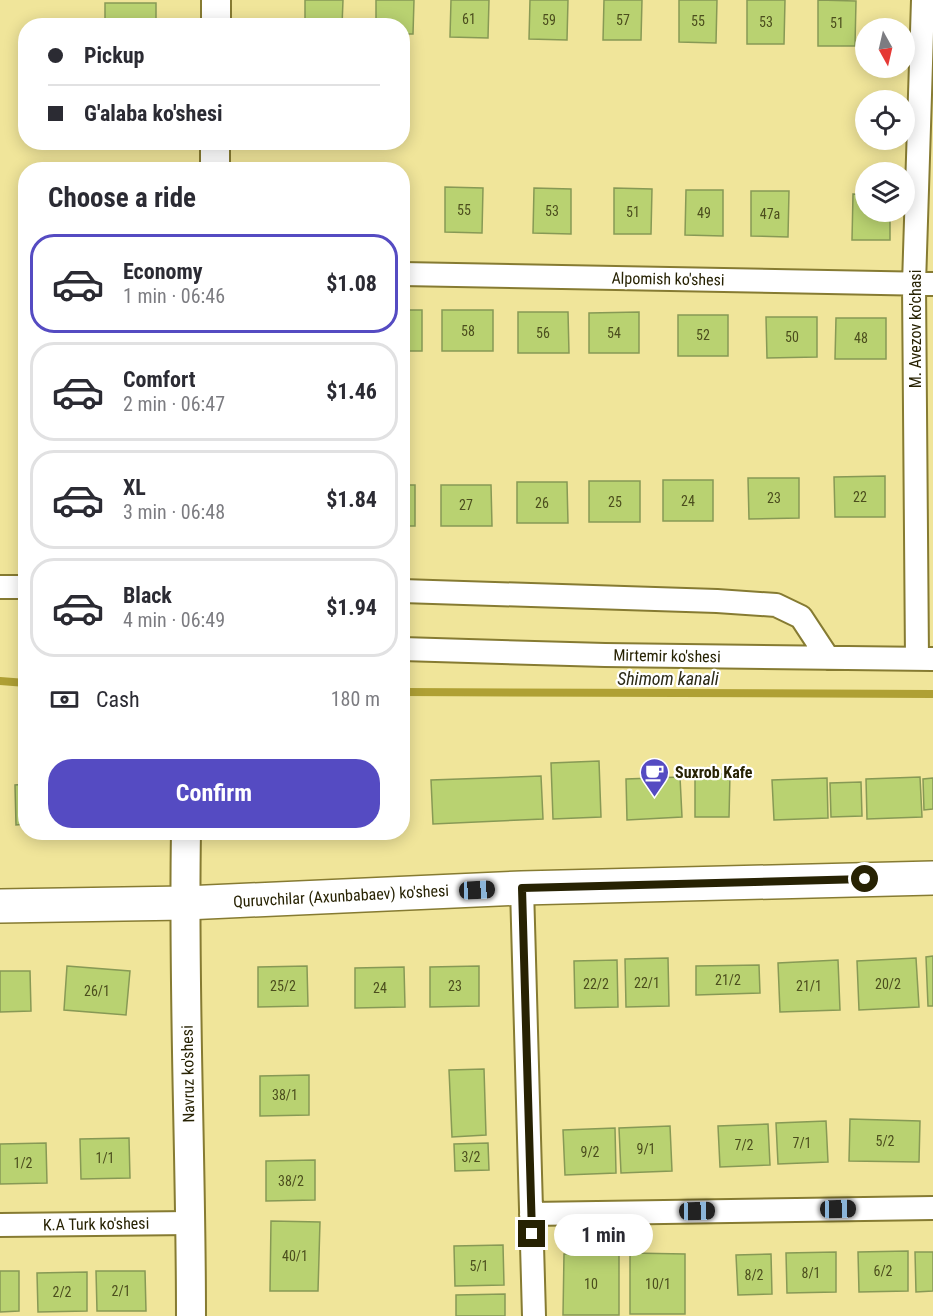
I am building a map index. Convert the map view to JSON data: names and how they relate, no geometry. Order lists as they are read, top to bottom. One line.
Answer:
{"streets":{"main road":["Quruvchilar (Axunbabaev) ko'shesi"],"street":["Alpomish ko'shesi","M. Avezov ko'chasi","Mirtemir ko'shesi","Navruz ko'shesi","K.A Turk ko'shesi"]},"crossings":[["Alpomish ko'shesi","M. Avezov ko'chasi"],["M. Avezov ko'chasi","Mirtemir ko'shesi"],["Quruvchilar (Axunbabaev) ko'shesi","Navruz ko'shesi"],["Navruz ko'shesi","K.A Turk ko'shesi"]],"water":["Shimom kanali"],"places":{"cafe":["Suxrob Kafe"]},"house_numbers":["61","59","57","55","53","51","55","53","51","49","47a","58","56","54","52","50","48","22","23","24","25","26","27","21/2","22/1","22/2","20/2","25/2","23","21/1","24","26/1","38/1","5/2","7/1","7/2","9/1","9/2","3/2","1/1","1/2","38/2","40/1","5/1","6/2","8/1","8/2","10","10/1","2/1","2/2"],"north":"bottom","page":{"banner":["Pickup","G'alaba ko'shesi"],"heading":"Choose a ride","list":[{"name":"Economy","note":"1 min · 06:46","value":"$1.08"},{"name":"Comfort","note":"2 min · 06:47","value":"$1.46"},{"name":"XL","note":"3 min · 06:48","value":"$1.84"},{"name":"Black","note":"4 min · 06:49","value":"$1.94"}],"pay":["Cash","180 m"],"buttons":"Confirm","bubble":"1 min"}}
